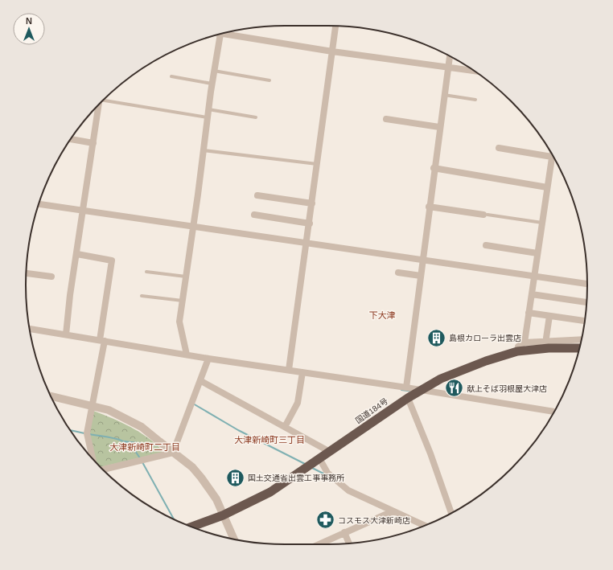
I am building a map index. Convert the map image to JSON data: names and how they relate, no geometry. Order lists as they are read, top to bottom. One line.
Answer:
{"streets":{"highway":["国道184号"]},"districts":["下大津","大津新崎町三丁目","大津新崎町二丁目"],"places":{"building":["島根カローラ出雲店","国土交通省出雲工事事務所"],"restaurant":["献上そば羽根屋大津店"],"pharmacy":["コスモス大津新崎店"]},"north":"top"}
